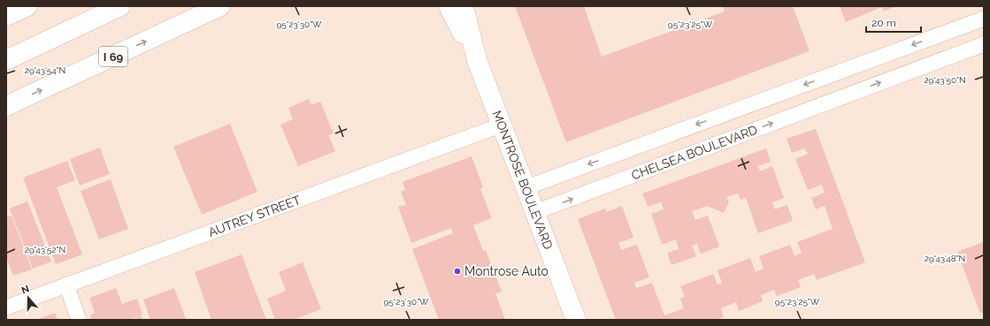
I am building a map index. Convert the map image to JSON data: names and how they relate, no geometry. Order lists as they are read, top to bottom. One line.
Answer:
{"streets":{"main road":["I 69","MONTROSE BOULEVARD"],"street":["CHELSEA BOULEVARD","AUTREY STREET"]},"crossings":[["CHELSEA BOULEVARD","MONTROSE BOULEVARD"],["MONTROSE BOULEVARD","AUTREY STREET"]],"places":["Montrose Auto"],"scale_bar":"20 m","north":"top","coordinates":["95°23'25\"W","95°23'30\"W","29°43'54\"N","29°43'50\"N","29°43'52\"N","29°43'48\"N"]}
